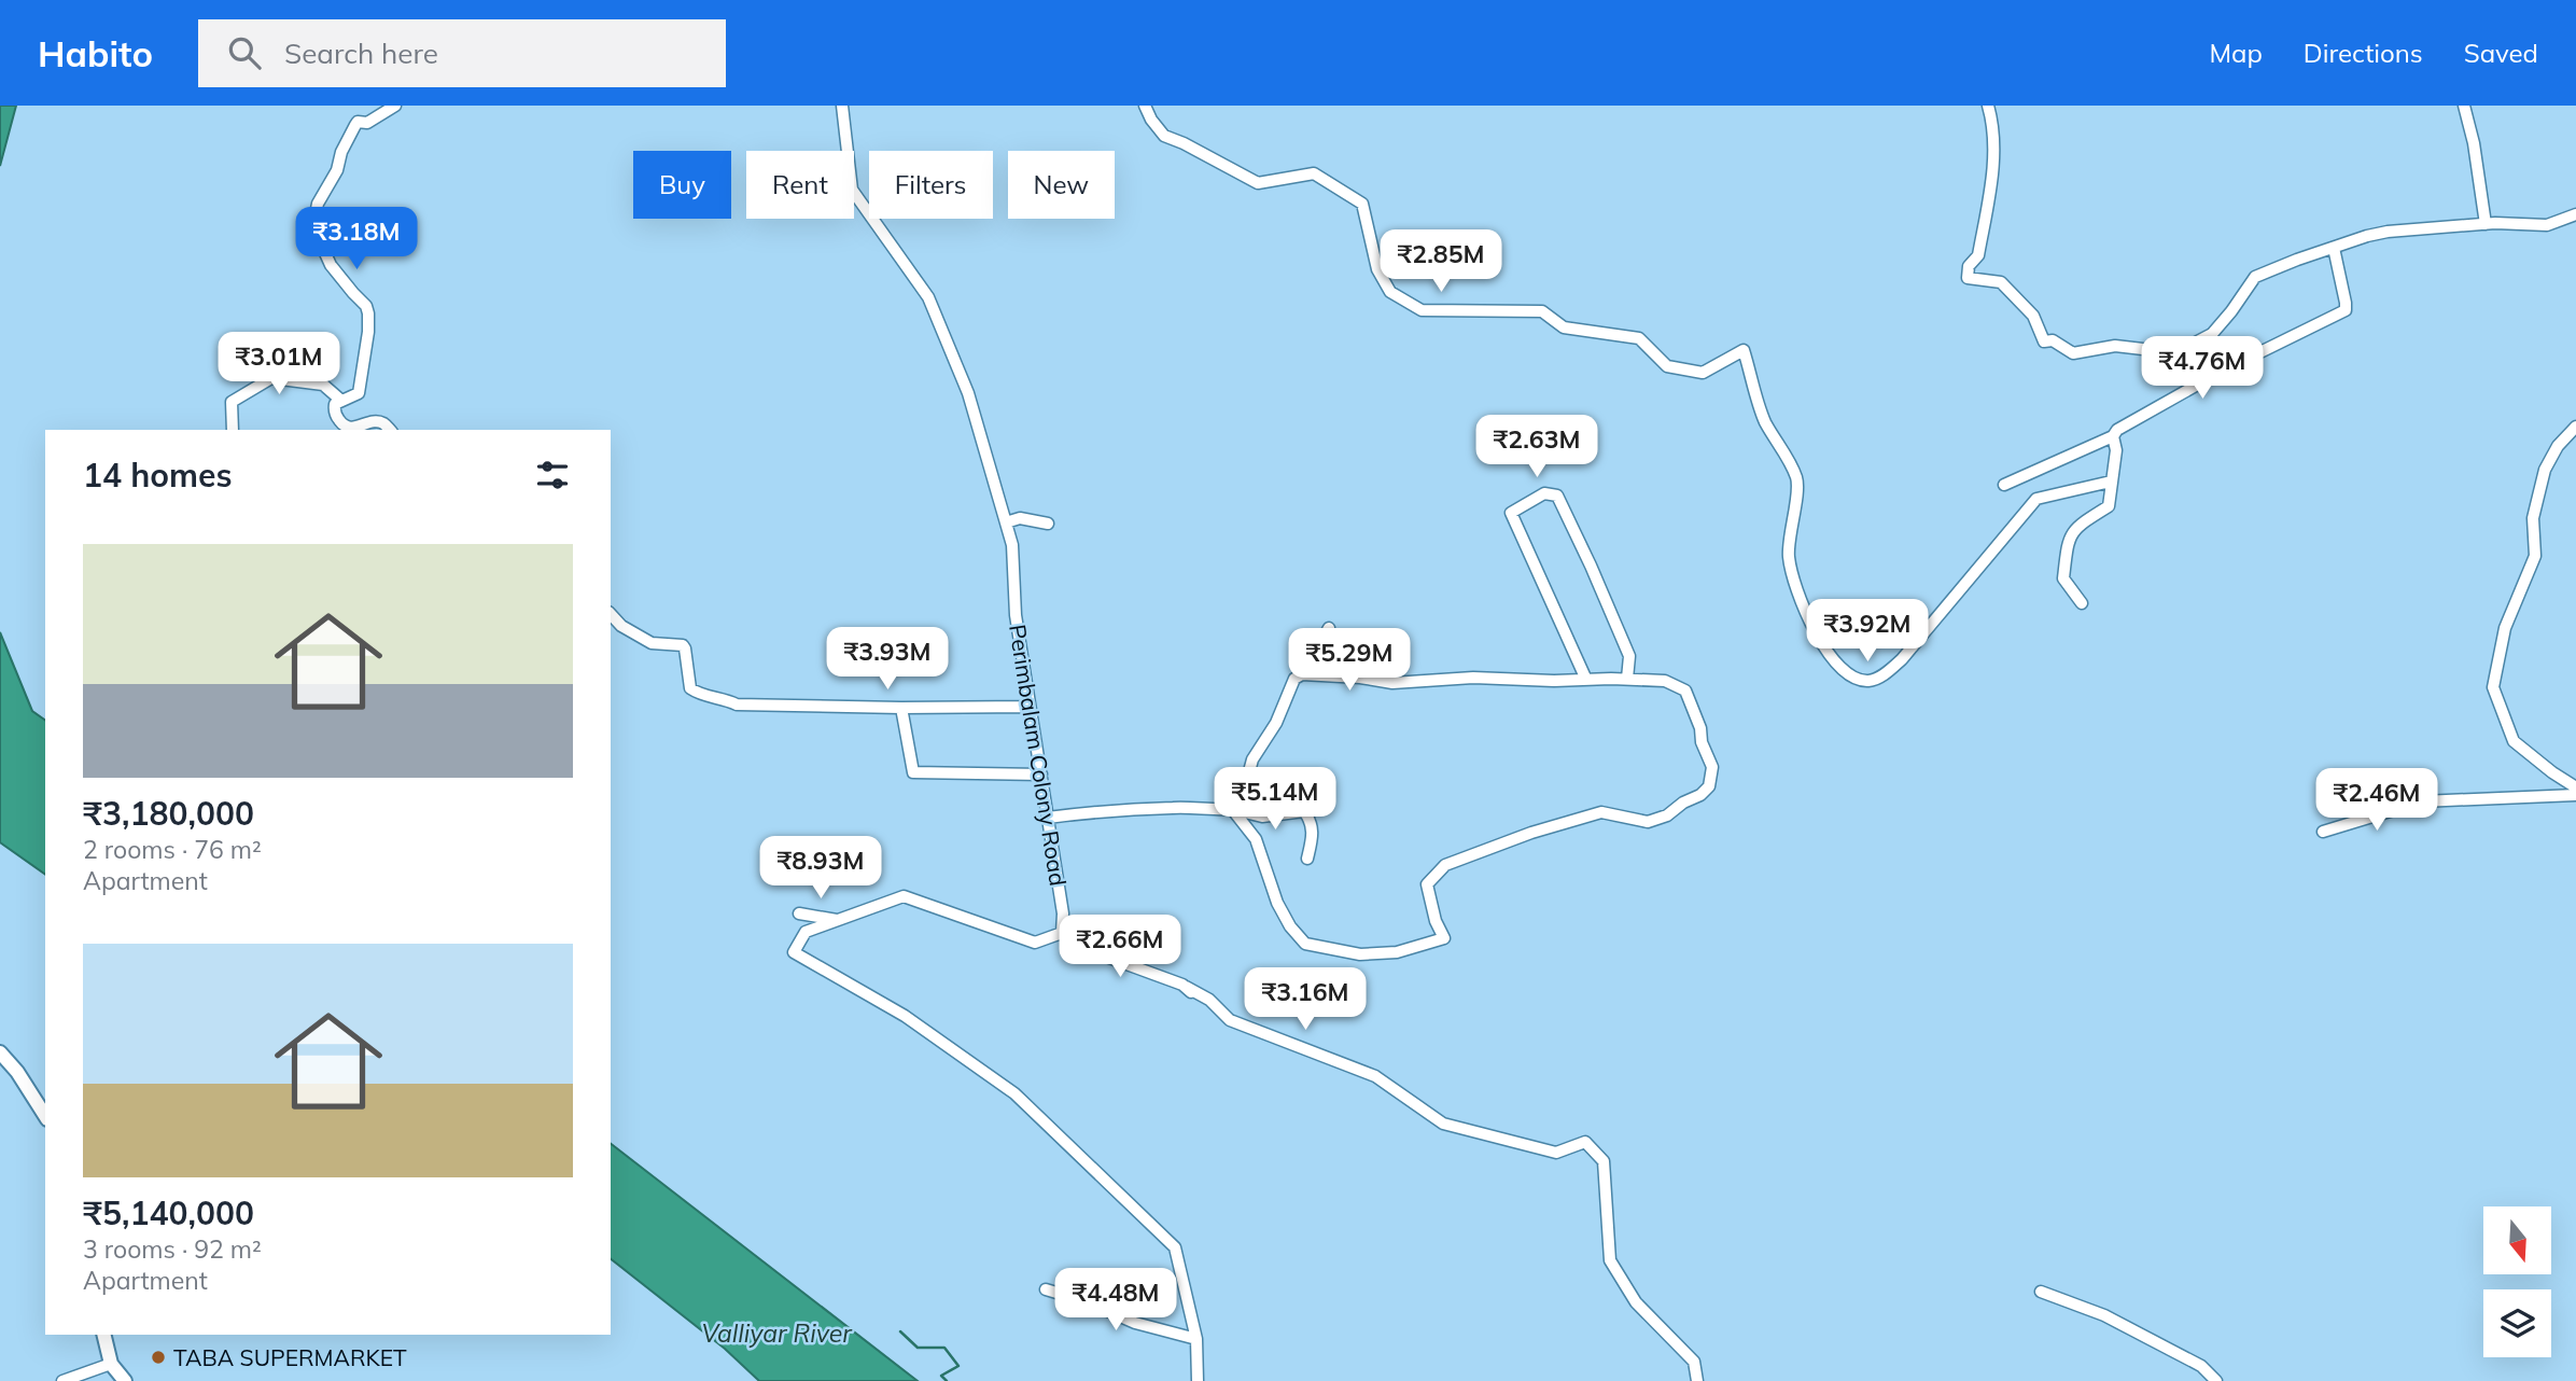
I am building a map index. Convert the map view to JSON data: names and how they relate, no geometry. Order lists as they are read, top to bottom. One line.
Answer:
{"streets":{"street":["Perimbalam Colony Road"]},"water":["Valliyar River"],"places":["TABA SUPERMARKET"],"north":"bottom","page":{"header":"Habito","search":"Search here","nav":["Map","Directions","Saved"],"chip":["Buy","Rent","Filters","New"],"price":["₹3.18M","₹2.85M","₹3.01M","₹4.76M","₹2.63M","₹3.92M","₹3.93M","₹5.29M","₹5.14M","₹2.46M","₹8.93M","₹2.66M","₹3.16M","₹4.48M"],"heading":"14 homes","list":[{"name":"₹3,180,000","note":"2 rooms · 76 m² · Apartment"},{"name":"₹5,140,000","note":"3 rooms · 92 m² · Apartment"}]}}
